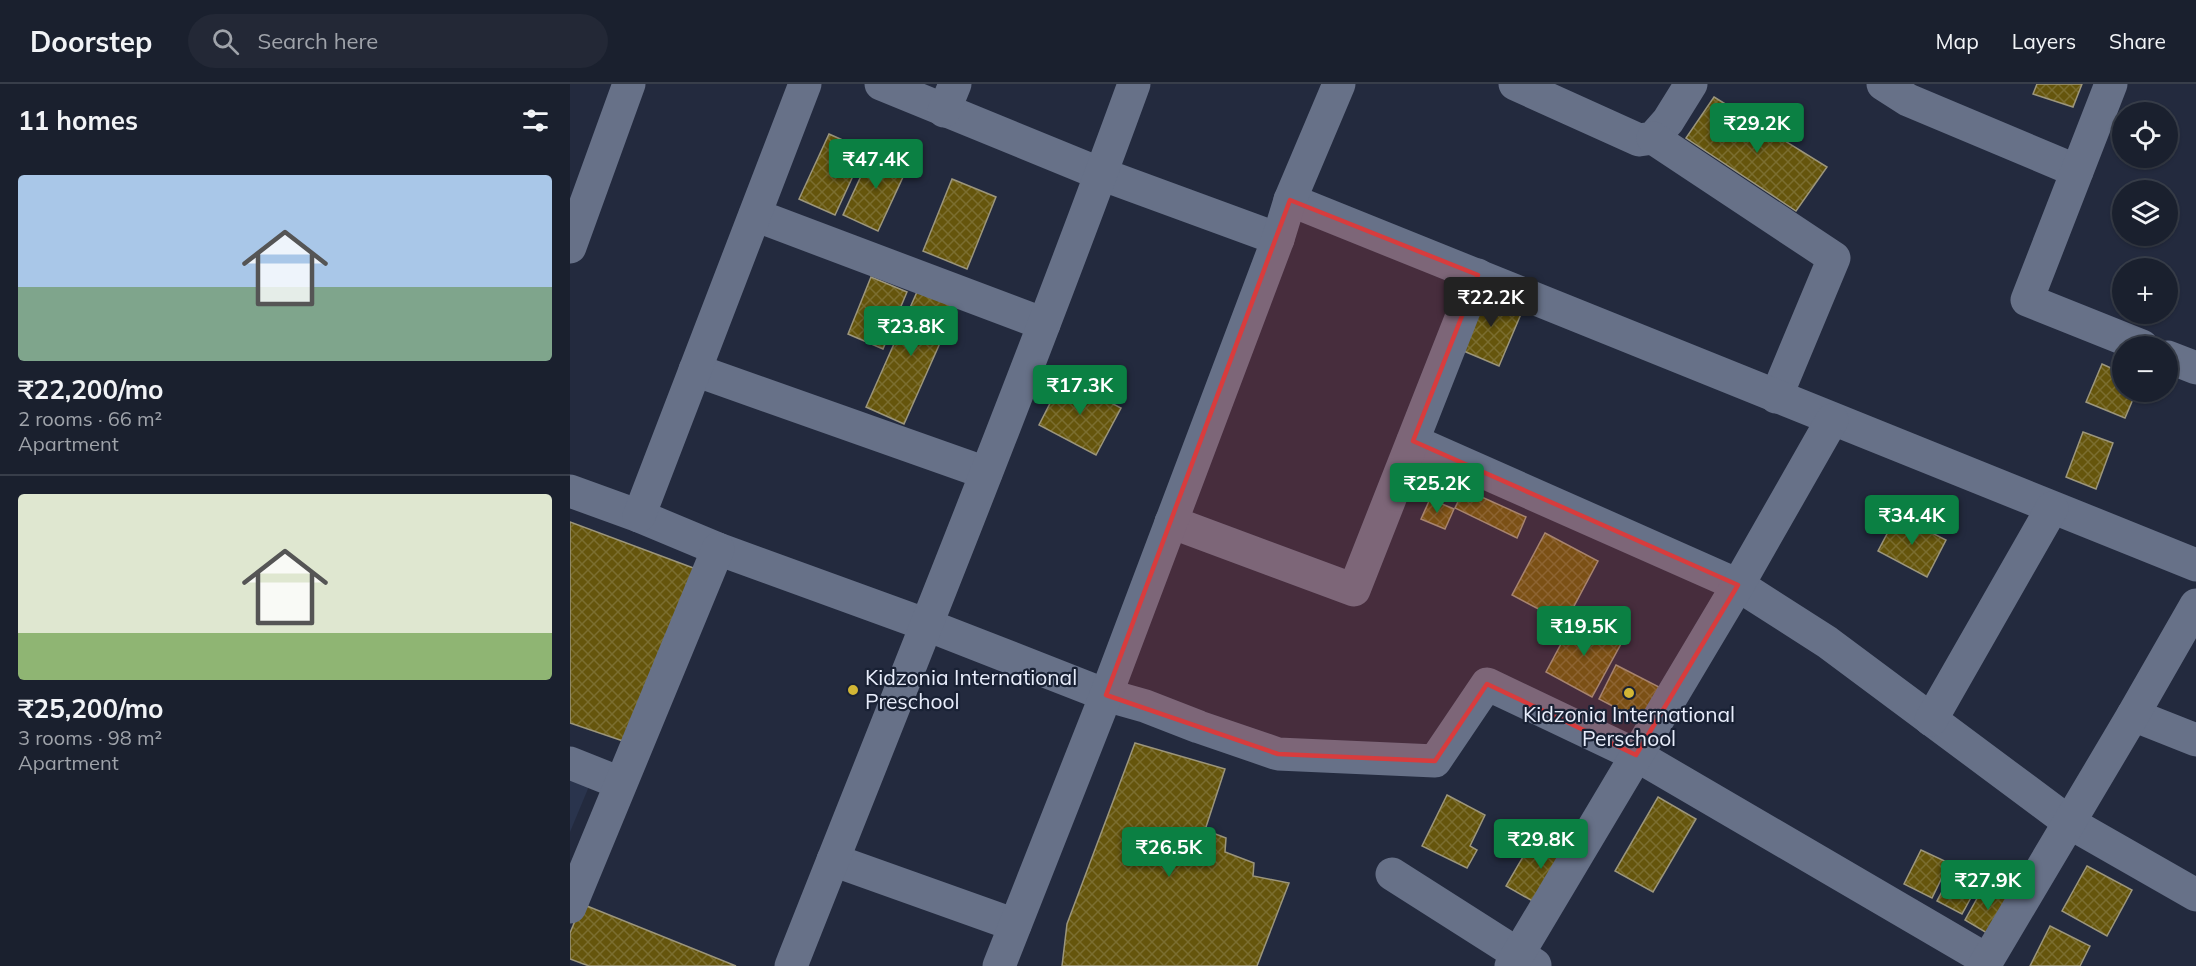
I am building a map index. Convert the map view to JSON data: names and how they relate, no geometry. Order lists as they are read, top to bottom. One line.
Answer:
{"places":["Kidzonia International Preschool","Kidzonia International Perschool"],"page":{"header":"Doorstep","search":"Search here","nav":["Map","Layers","Share"],"heading":"11 homes","map_buttons":["+","−"],"price":["₹29.2K","₹47.4K","₹22.2K","₹23.8K","₹17.3K","₹25.2K","₹34.4K","₹19.5K","₹29.8K","₹26.5K","₹27.9K"],"list":[{"name":"₹22,200/mo","note":"2 rooms · 66 m² · Apartment"},{"name":"₹25,200/mo","note":"3 rooms · 98 m² · Apartment"}]}}
